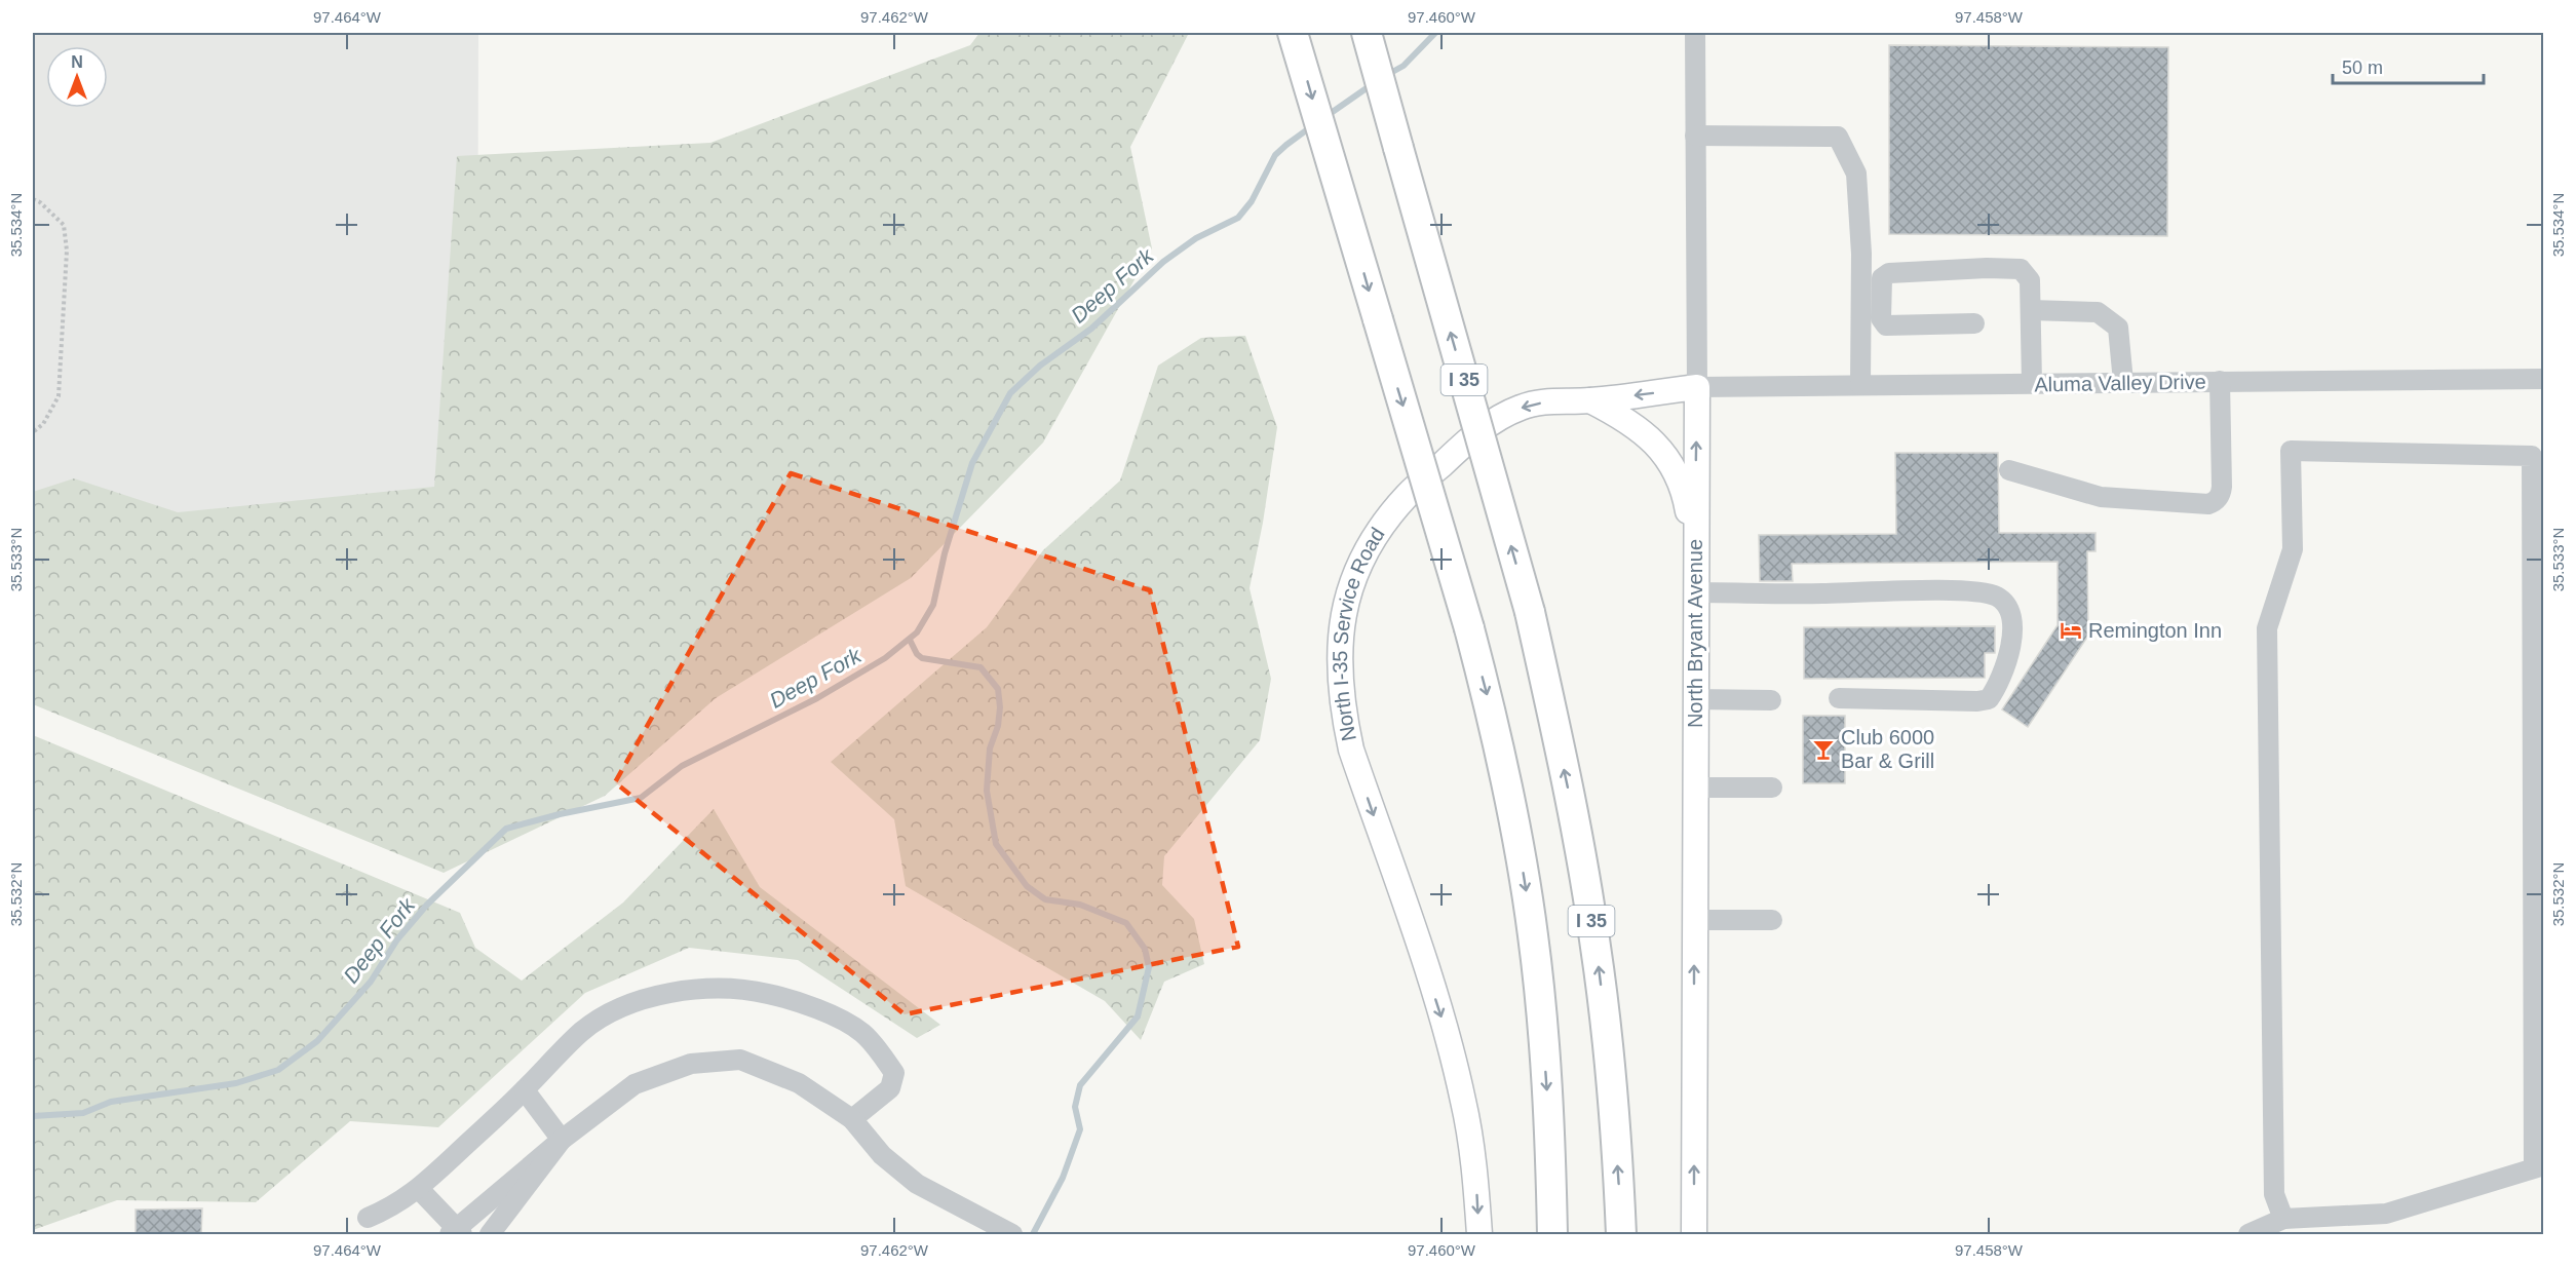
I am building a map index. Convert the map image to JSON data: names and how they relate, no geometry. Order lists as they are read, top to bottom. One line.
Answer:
{"streets":{"highway":["I 35"],"main road":["North Bryant Avenue","North I-35 Service Road"],"street":["Aluma Valley Drive"]},"crossings":[["Aluma Valley Drive","North Bryant Avenue"],["Aluma Valley Drive","North I-35 Service Road"],["North Bryant Avenue","North I-35 Service Road"]],"one_way":["North Bryant Avenue"],"water":["Deep Fork"],"places":{"hotel":["Remington Inn"],"bar":["Club 6000 Bar & Grill"]},"scale_bar":"50 m","north":"top","coordinates":["97.464°W","97.462°W","97.460°W","97.458°W","35.534°N","35.533°N","35.532°N"]}
